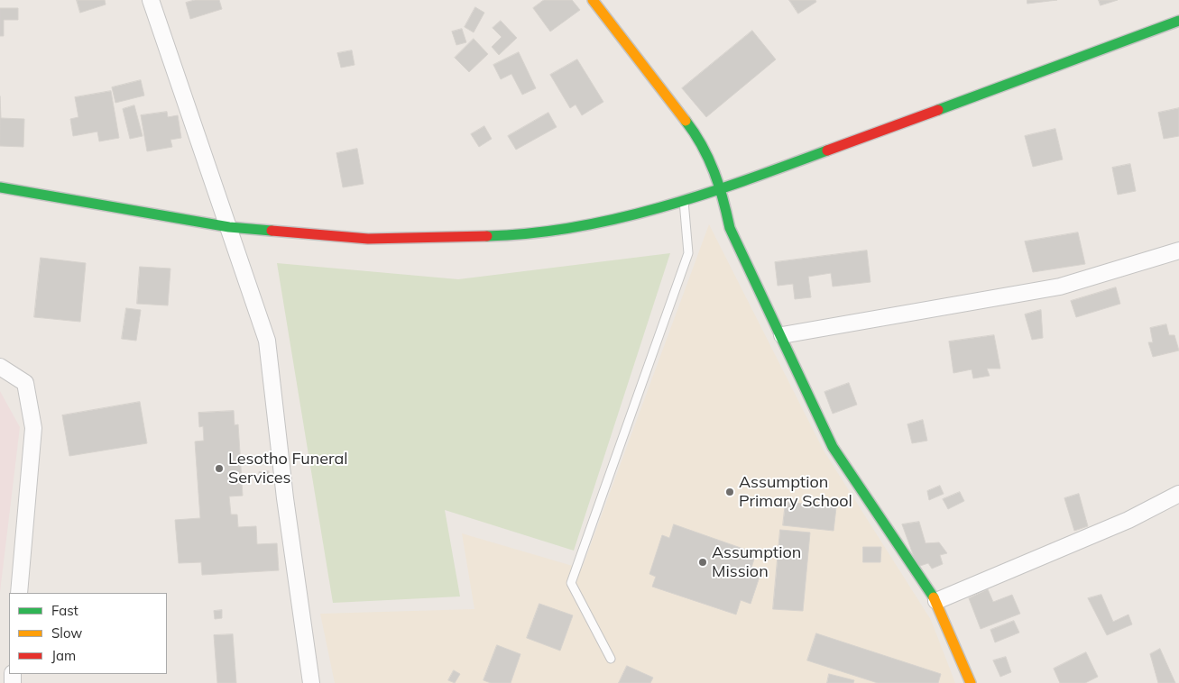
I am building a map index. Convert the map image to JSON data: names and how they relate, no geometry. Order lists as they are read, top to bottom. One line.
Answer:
{"places":["Lesotho Funeral Services","Assumption Primary School","Assumption Mission"],"legend":["Fast","Slow","Jam"]}
